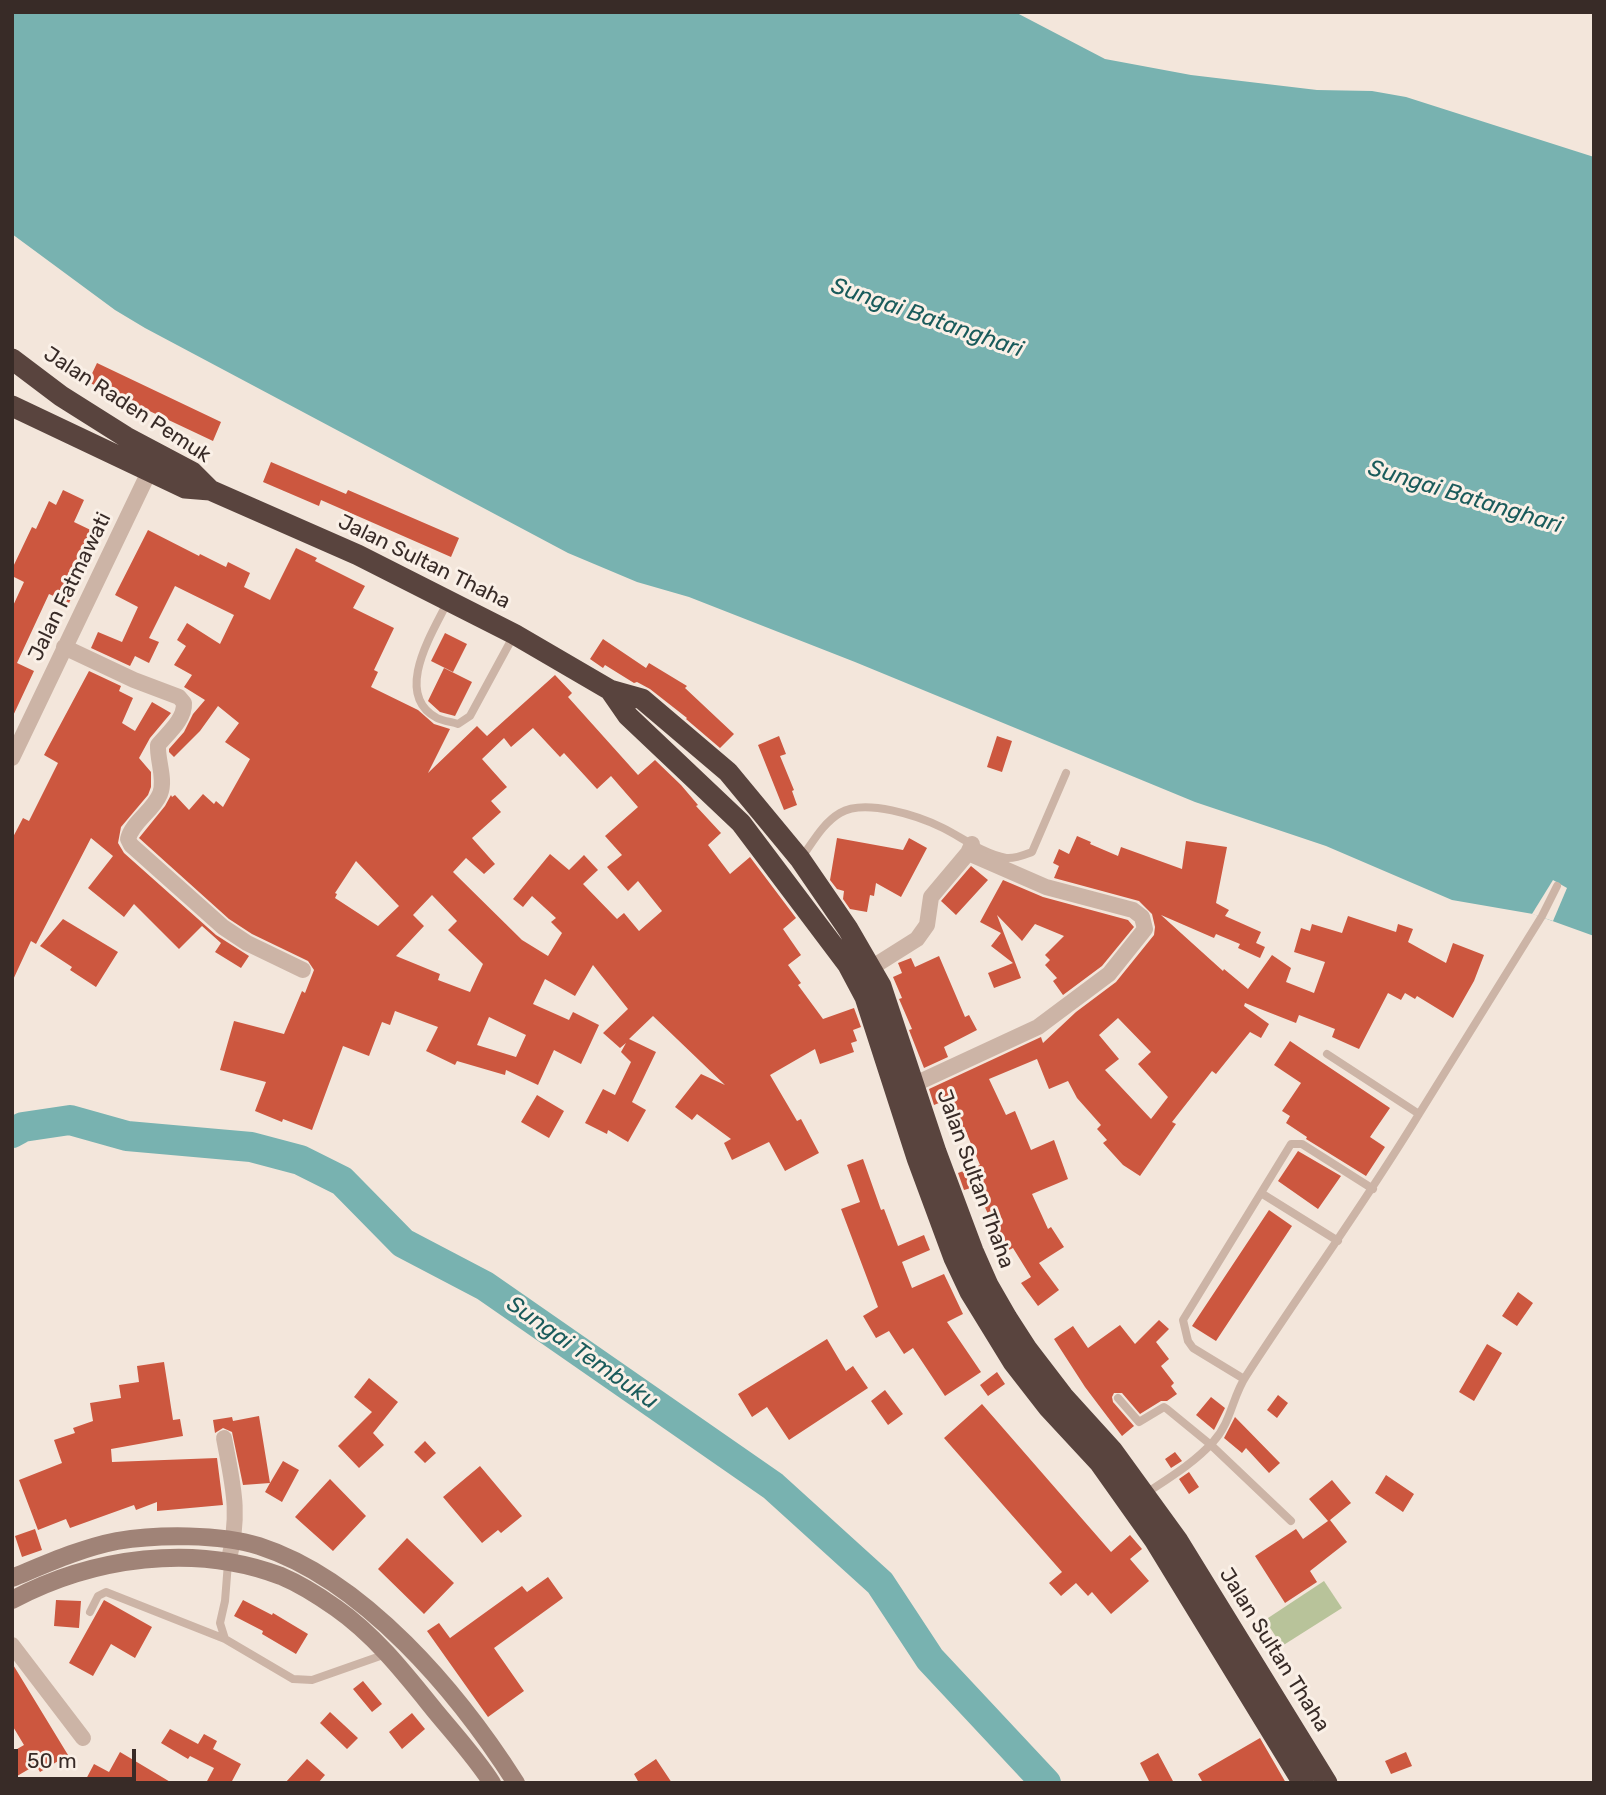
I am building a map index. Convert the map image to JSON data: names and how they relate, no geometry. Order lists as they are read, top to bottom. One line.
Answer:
{"streets":{"highway":["Jalan Raden Pemuk","Jalan Sultan Thaha"],"street":["Jalan Fatmawati"]},"crossings":[["Jalan Raden Pemuk","Jalan Sultan Thaha"],["Jalan Raden Pemuk","Jalan Fatmawati"]],"water":["Sungai Batanghari","Sungai Tembuku"],"scale_bar":"50 m"}
